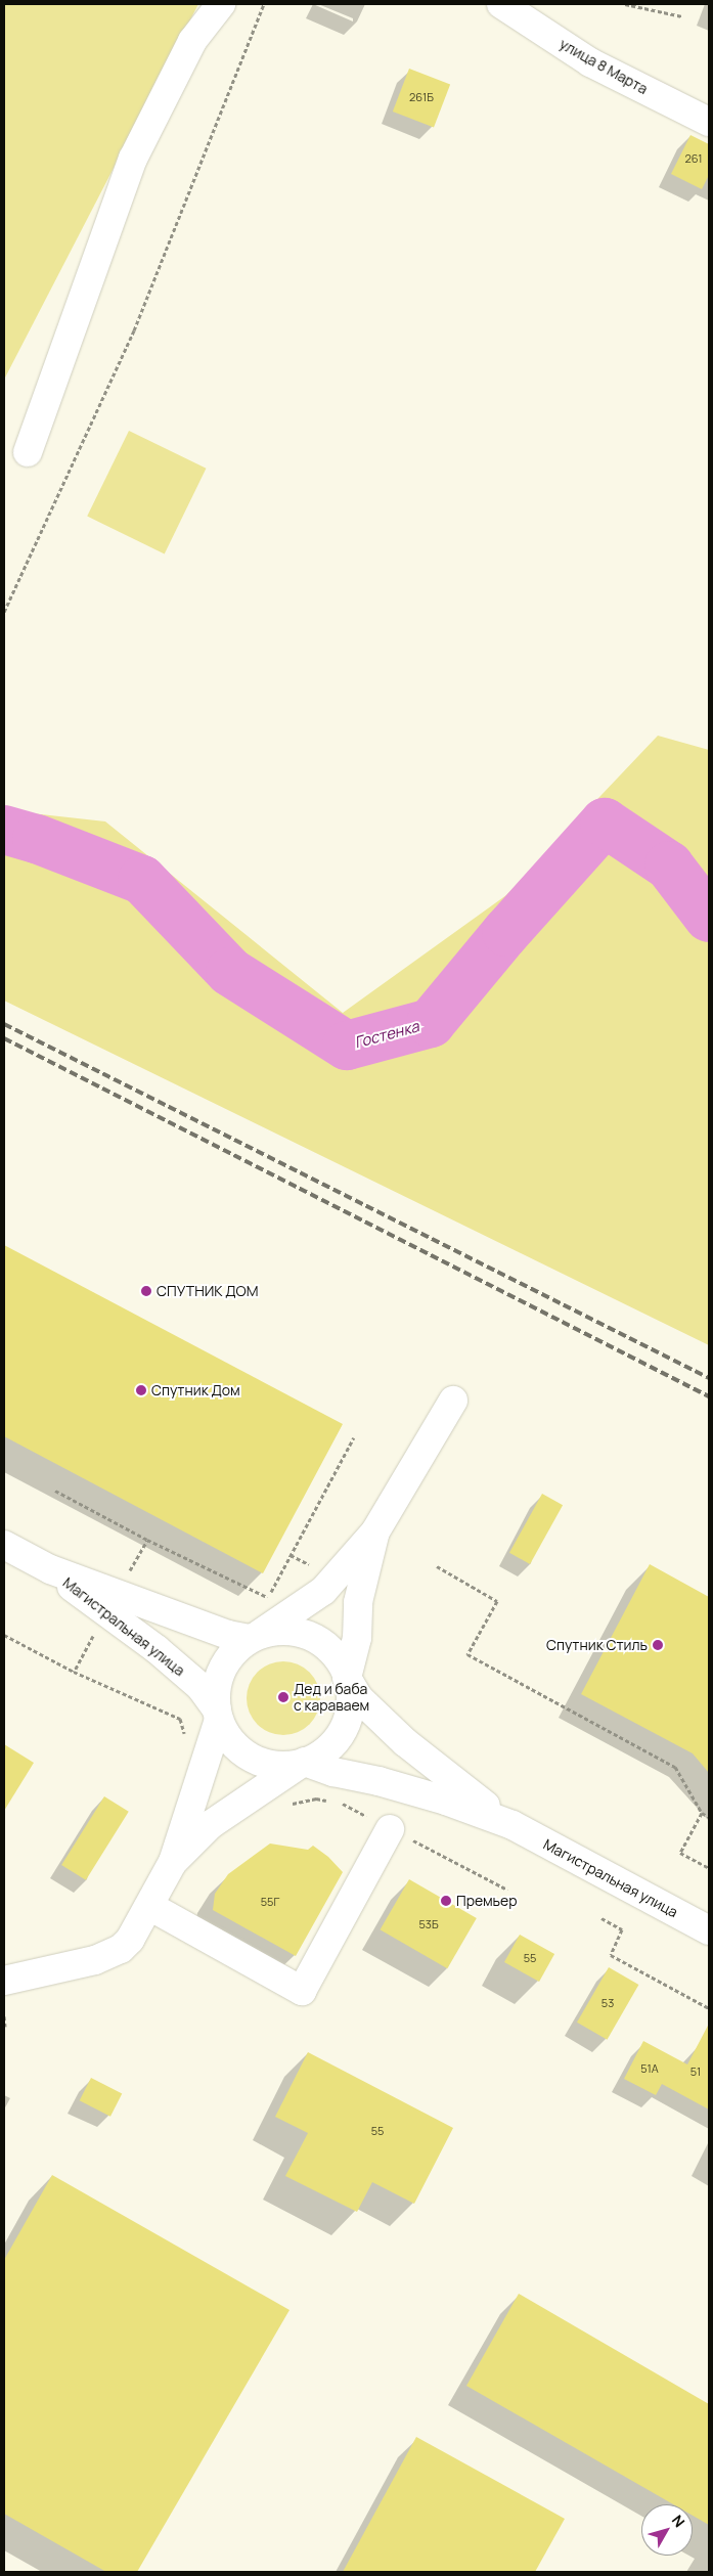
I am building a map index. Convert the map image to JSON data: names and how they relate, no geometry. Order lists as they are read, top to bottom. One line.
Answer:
{"streets":{"main road":["улица 8 Марта","Магистральная улица"]},"water":["Гостенка"],"places":["СПУТНИК ДОМ","Спутник Дом","Спутник Стиль","Дед и баба с караваем","Премьер"],"house_numbers":["261Б","261","55Г","53Б","55","53","51А","51","55"],"north":"top right"}
